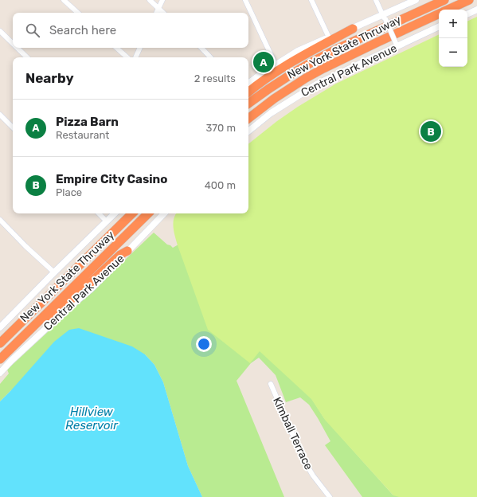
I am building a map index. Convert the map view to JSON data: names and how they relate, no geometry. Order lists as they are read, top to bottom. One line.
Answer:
{"streets":{"highway":["New York State Thruway"],"main road":["Central Park Avenue"],"street":["Kimball Terrace"]},"water":["Hillview Reservoir"],"page":{"map_buttons":["+","−"],"search":"Search here","pins":["A","B"],"heading":["Nearby","2 results"],"list":[{"mark":"A","name":"Pizza Barn","note":"Restaurant","value":"370 m"},{"mark":"B","name":"Empire City Casino","note":"Place","value":"400 m"}]}}
